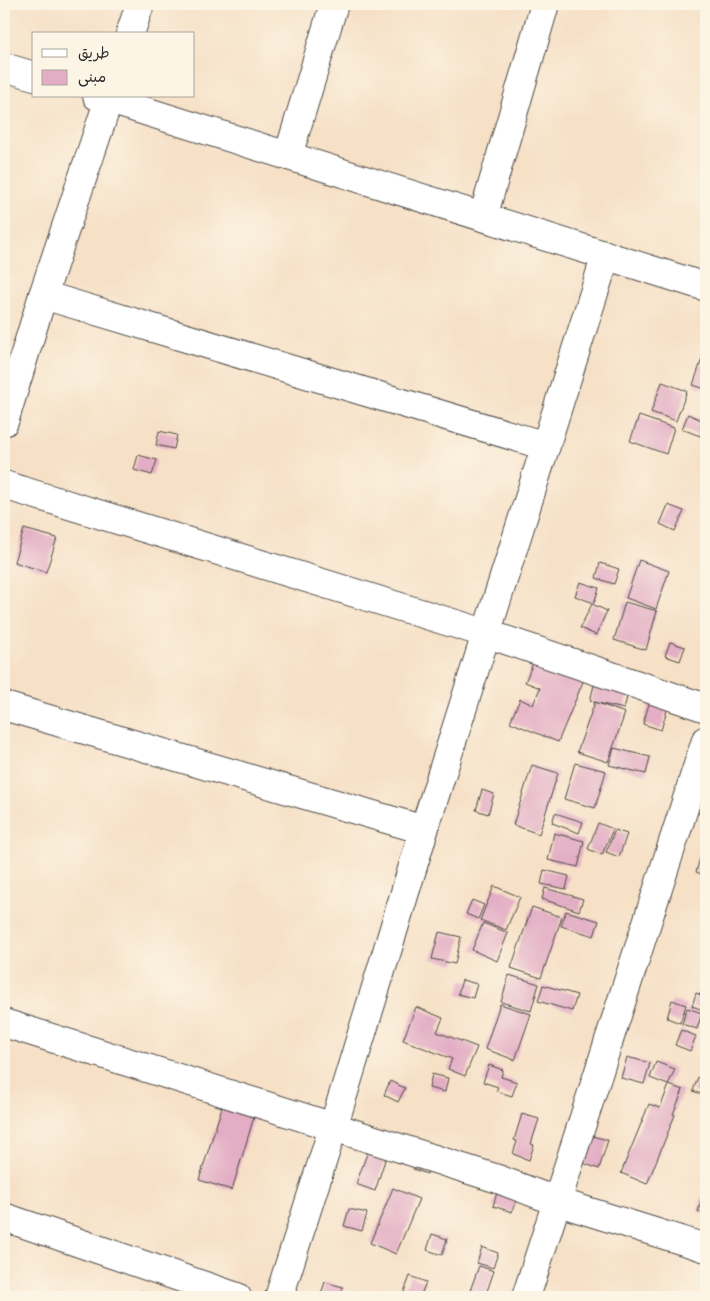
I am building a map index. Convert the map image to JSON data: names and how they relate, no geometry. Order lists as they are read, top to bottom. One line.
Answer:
{"legend":["طريق","مبنى"]}
